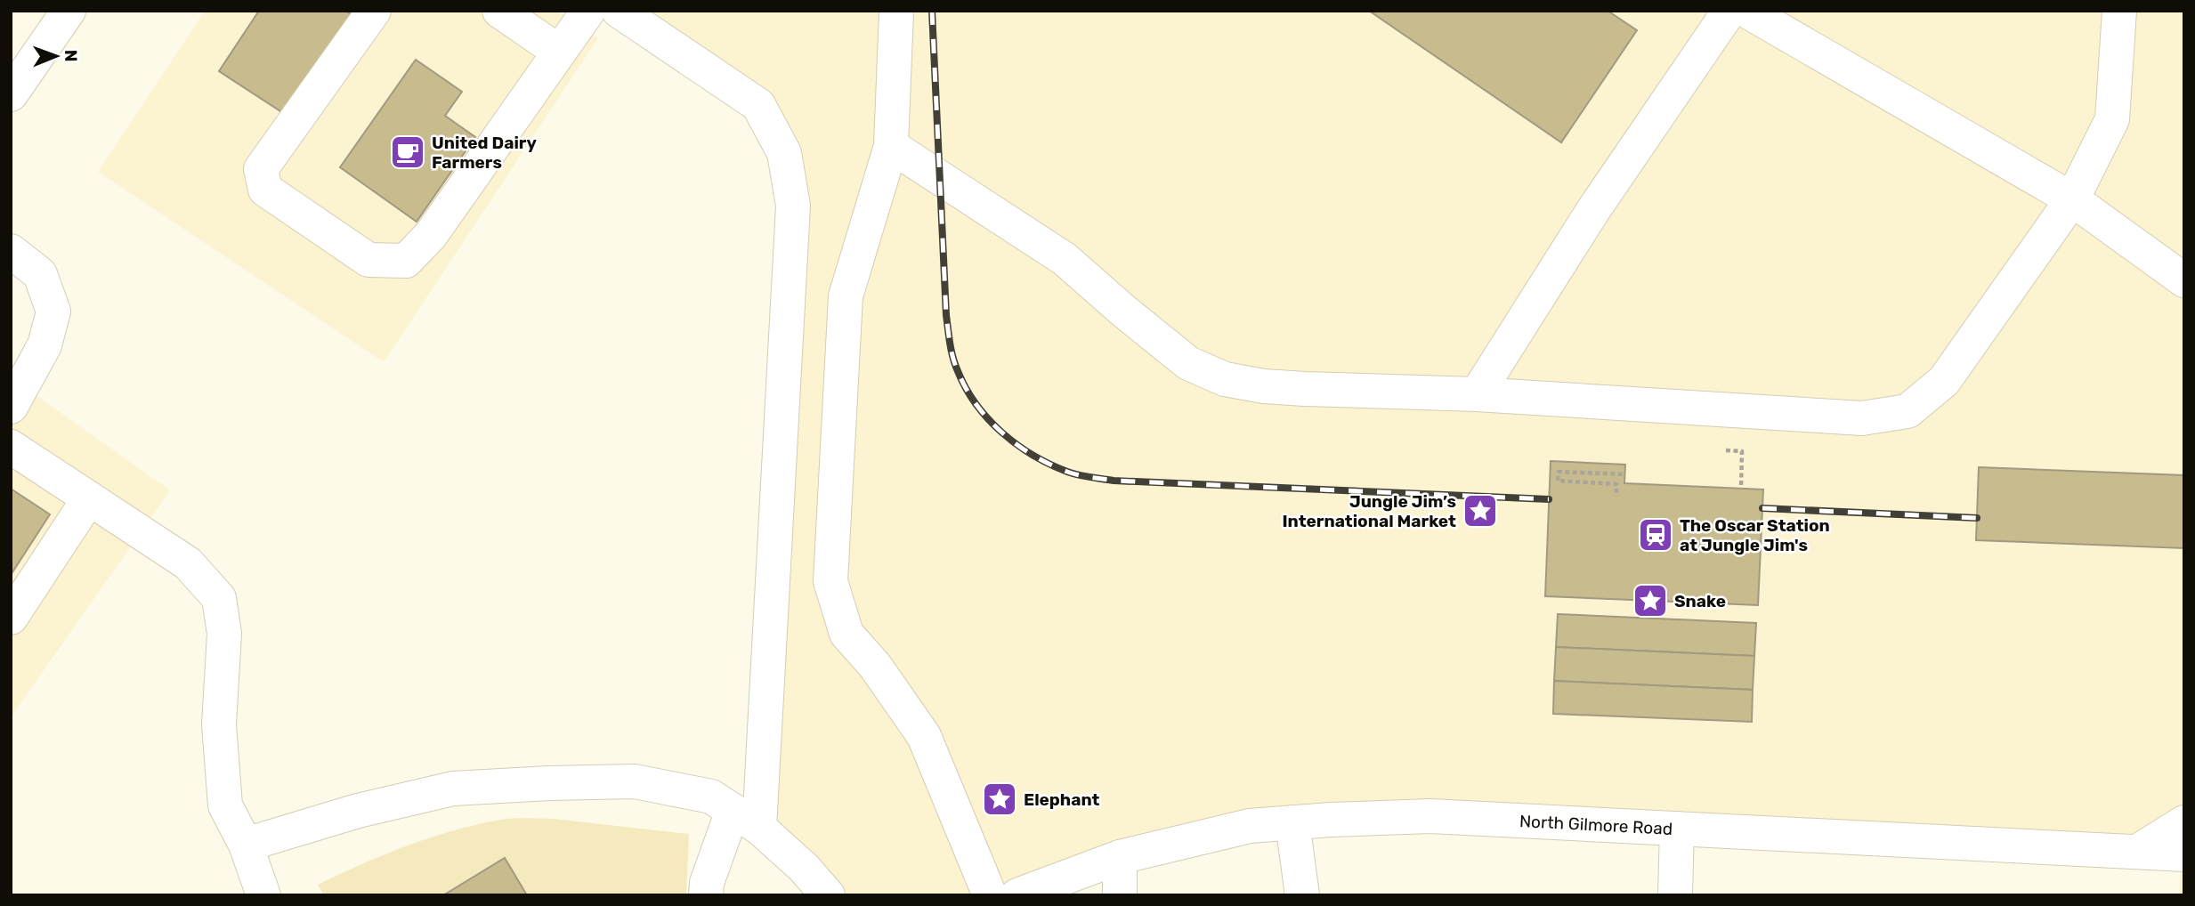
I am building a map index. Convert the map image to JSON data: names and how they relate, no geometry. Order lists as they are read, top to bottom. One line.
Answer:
{"streets":{"street":["North Gilmore Road"]},"places":{"cafe":["United Dairy Farmers"],"place":["Jungle Jim’s International Market","Snake","Elephant"],"station":["The Oscar Station at Jungle Jim's"]},"north":"right"}
